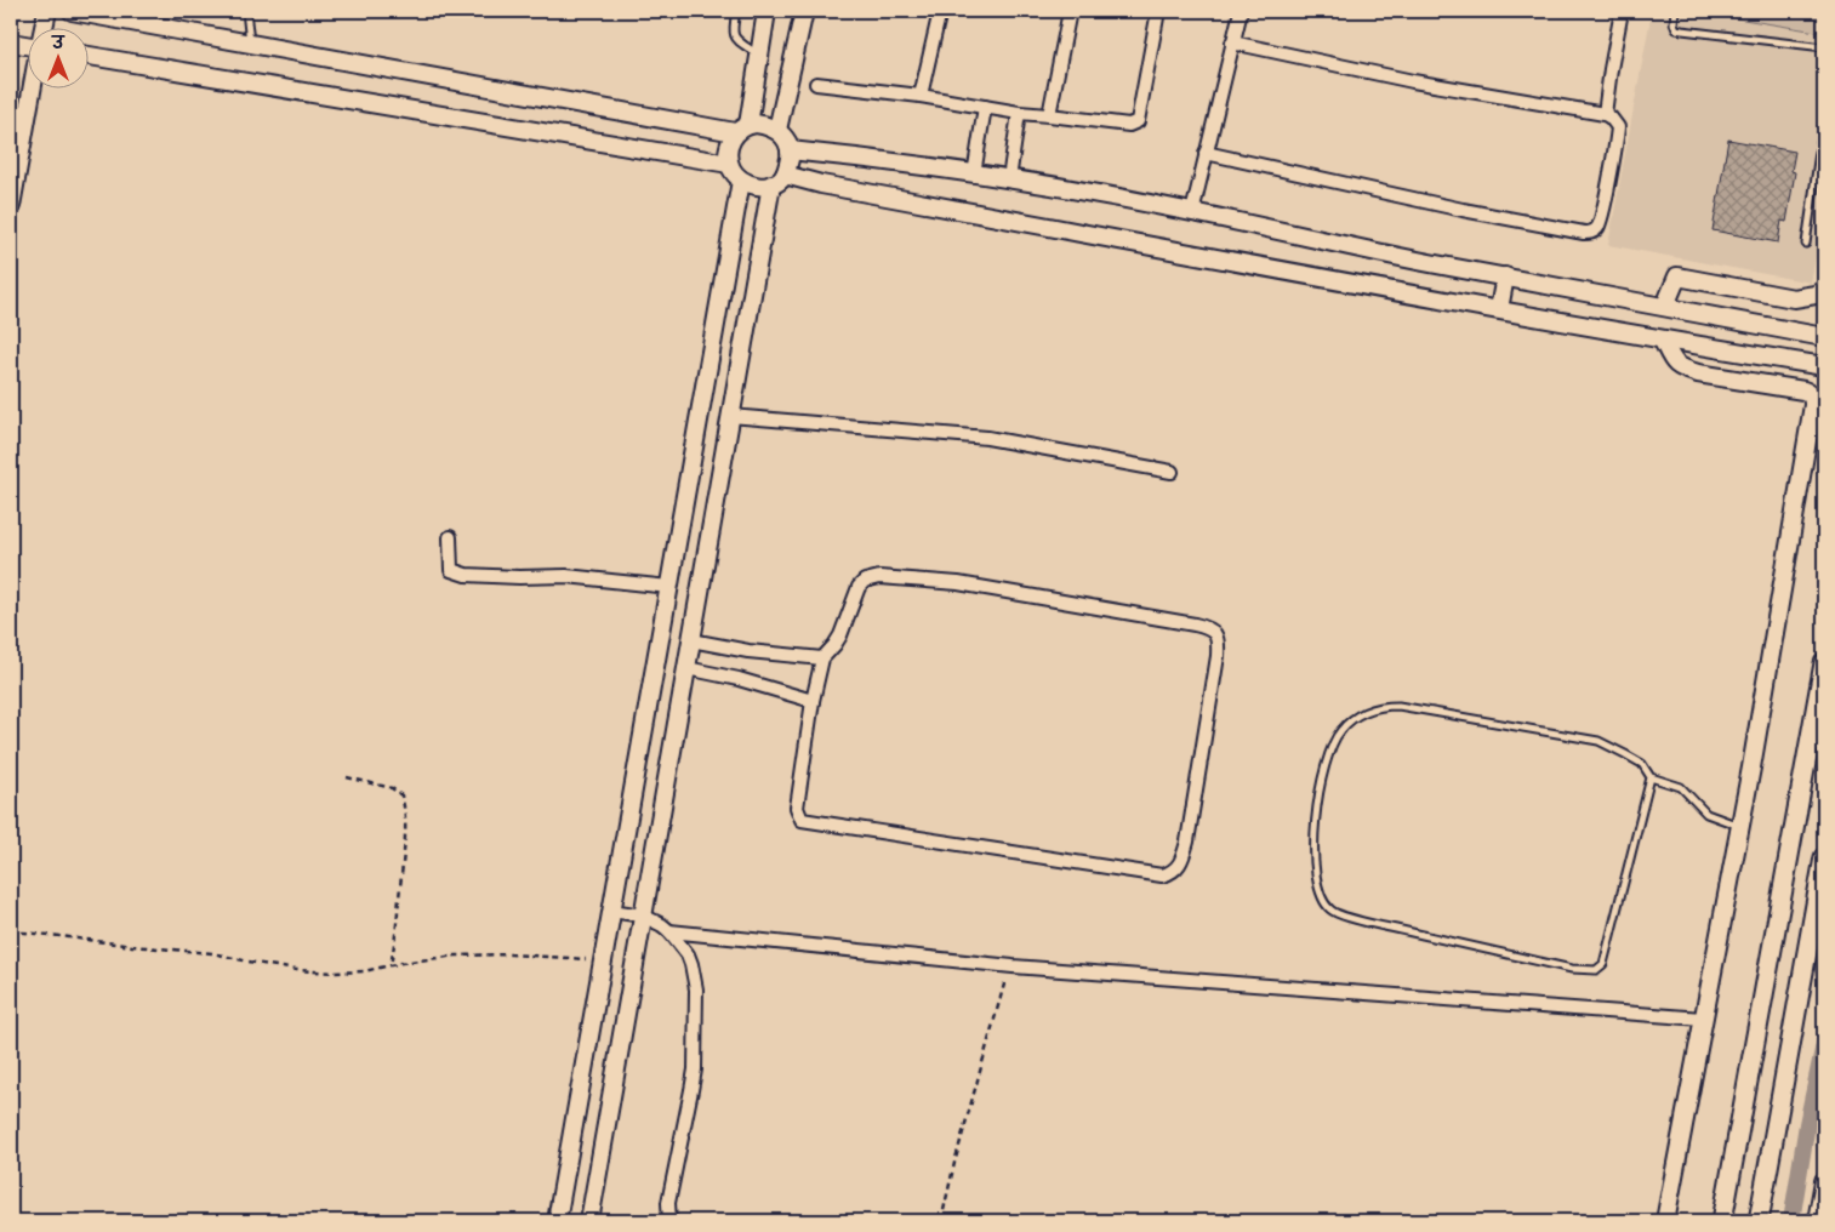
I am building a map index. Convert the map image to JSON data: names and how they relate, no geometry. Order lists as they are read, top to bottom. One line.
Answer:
{"north":"top"}
